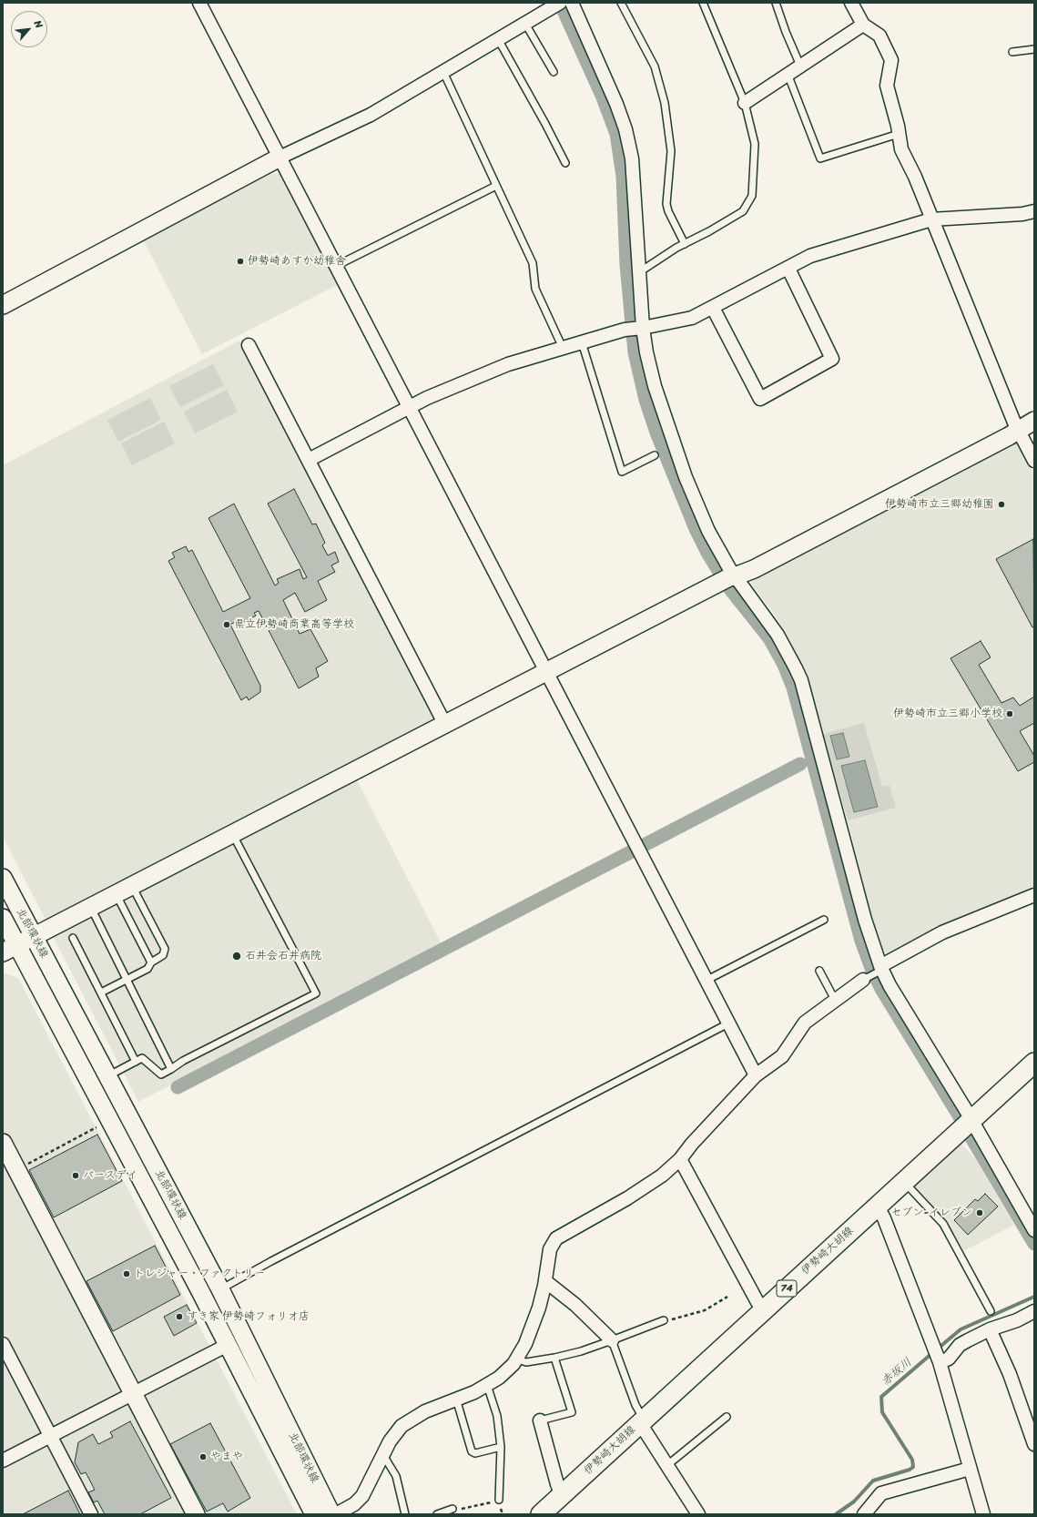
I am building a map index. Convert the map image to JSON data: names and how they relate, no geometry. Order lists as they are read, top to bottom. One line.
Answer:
{"streets":{"main road":["伊勢崎大胡線","74"],"street":["北部環状線"]},"water":["赤坂川"],"places":["伊勢崎あすか幼稚舎","伊勢崎市立三郷幼稚園","県立伊勢崎商業高等学校","伊勢崎市立三郷小学校","石井会石井病院","バースデイ","セブン-イレブン","トレジャー・ファクトリー","すき家 伊勢崎フォリオ店","やまや"],"north":"top right"}
